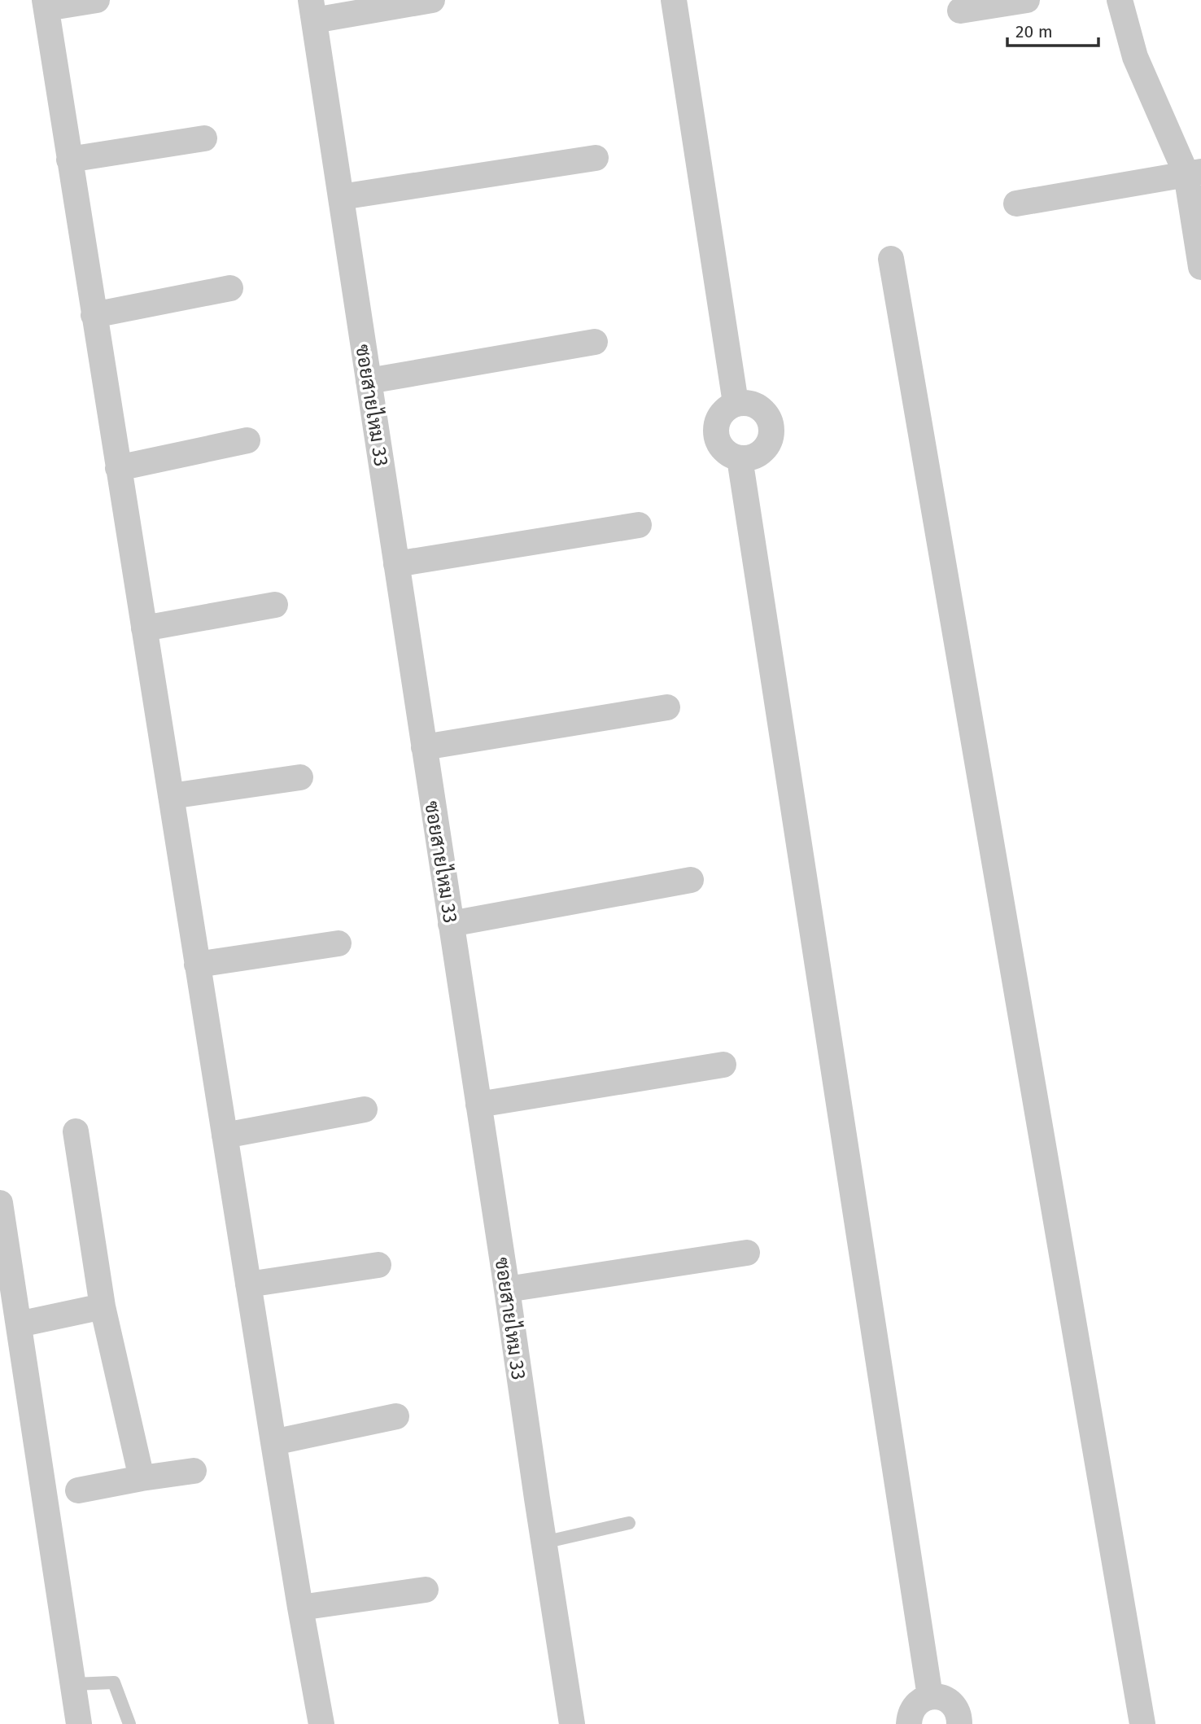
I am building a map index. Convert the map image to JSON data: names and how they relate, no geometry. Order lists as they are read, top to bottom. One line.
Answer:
{"streets":{"street":["ซอยสายไหม 33"]},"scale_bar":"20 m"}
